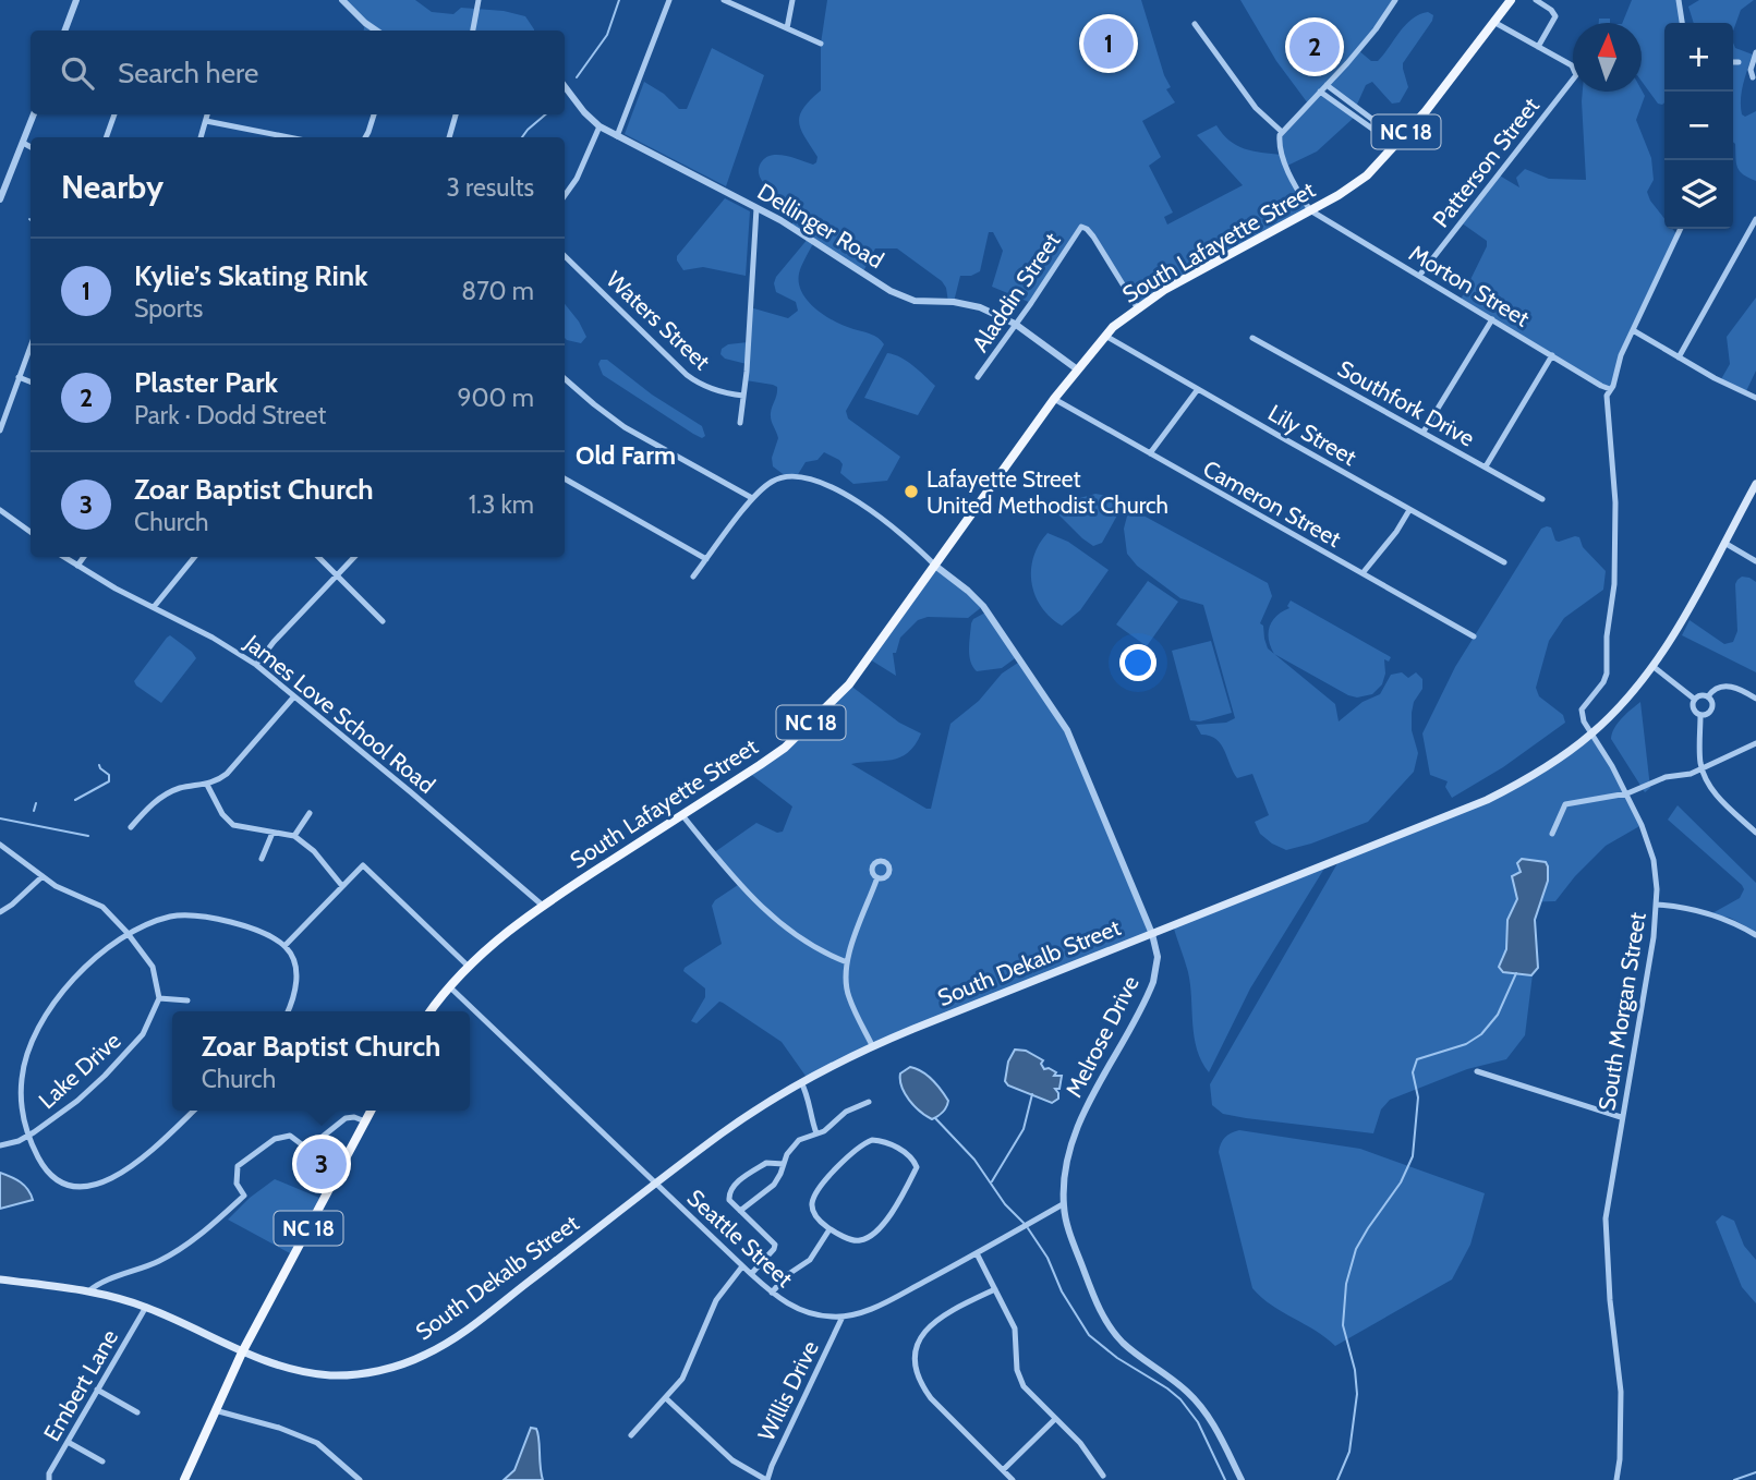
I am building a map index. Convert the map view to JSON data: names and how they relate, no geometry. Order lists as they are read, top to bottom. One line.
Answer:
{"streets":{"main road":["NC 18","South Lafayette Street","South Dekalb Street"],"street":["Patterson Street","Dellinger Road","Morton Street","Aladdin Street","Waters Street","Southfork Drive","Lily Street","Cameron Street","James Love School Road","South Morgan Street","Melrose Drive","Lake Drive","Seattle Street","Embert Lane","Willis Drive"]},"crossings":[["NC 18","South Dekalb Street"],["Patterson Street","Morton Street"],["Dellinger Road","South Lafayette Street"],["Dellinger Road","Aladdin Street"],["South Lafayette Street","Morton Street"],["South Lafayette Street","Aladdin Street"],["South Lafayette Street","Lily Street"],["South Lafayette Street","Cameron Street"],["South Lafayette Street","James Love School Road"],["South Lafayette Street","Melrose Drive"],["South Lafayette Street","Seattle Street"],["Morton Street","South Morgan Street"],["South Dekalb Street","South Morgan Street"],["South Dekalb Street","Melrose Drive"],["South Dekalb Street","Seattle Street"],["South Dekalb Street","Embert Lane"],["Melrose Drive","Seattle Street"],["Seattle Street","Willis Drive"]],"districts":["Old Farm"],"places":["Lafayette Street United Methodist Church"],"north":"top","page":{"pins":["1","2","3"],"map_buttons":["+","−"],"search":"Search here","heading":["Nearby","3 results"],"list":[{"mark":"1","name":"Kylie’s Skating Rink","note":"Sports","value":"870 m"},{"mark":"2","name":"Plaster Park","note":"Park · Dodd Street","value":"900 m"},{"mark":"3","name":"Zoar Baptist Church","note":"Church","value":"1.3 km"}],"popup":["Zoar Baptist Church","Church"]}}
